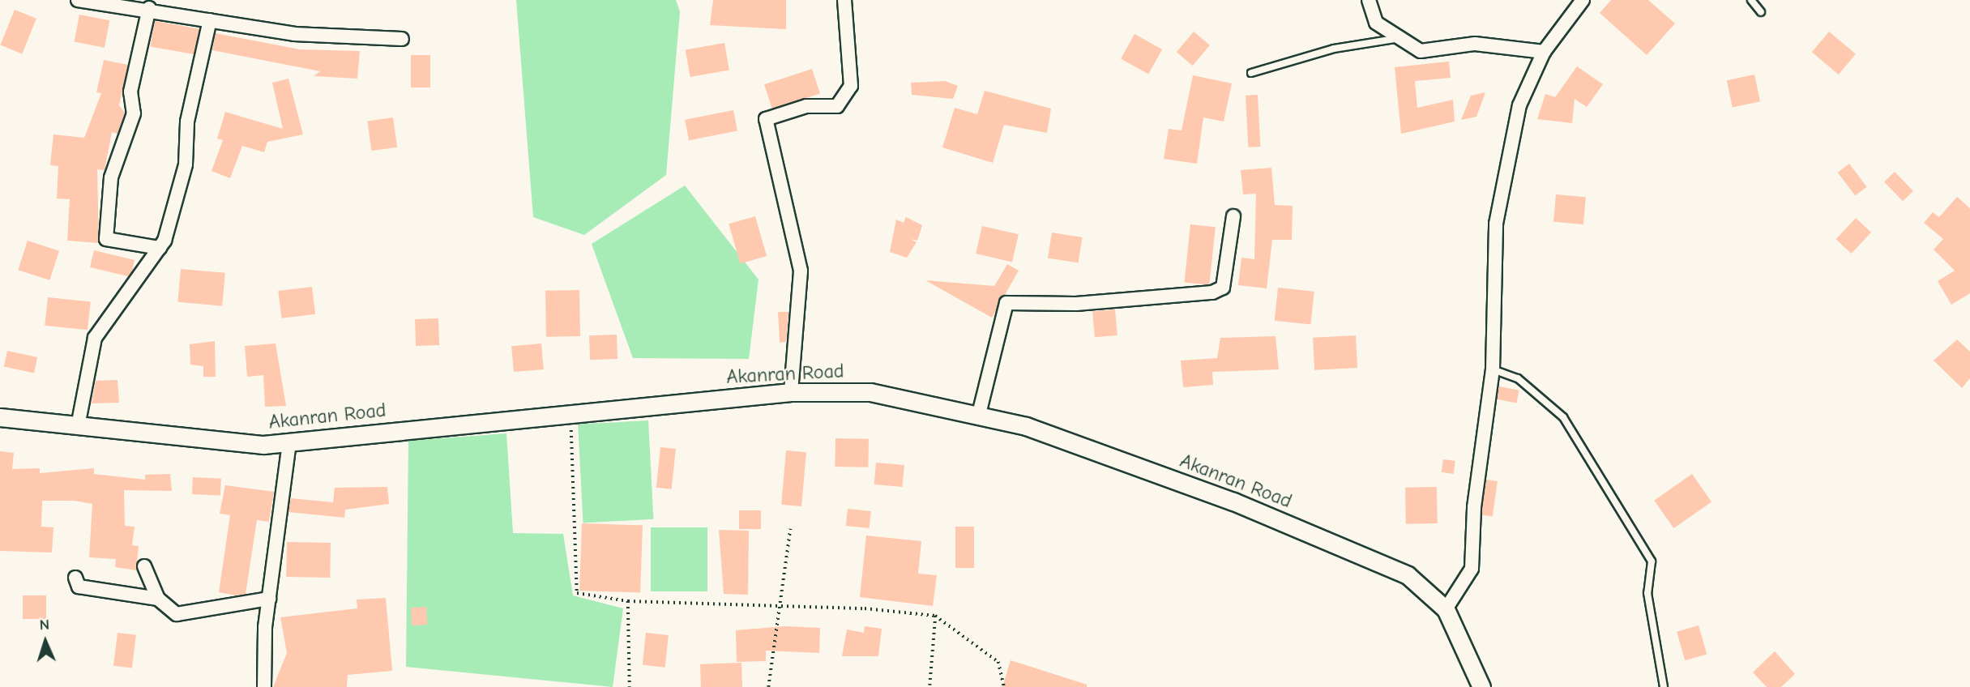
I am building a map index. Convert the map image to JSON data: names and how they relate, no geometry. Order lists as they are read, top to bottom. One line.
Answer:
{"streets":{"main road":["Akanran Road"]},"north":"top"}
